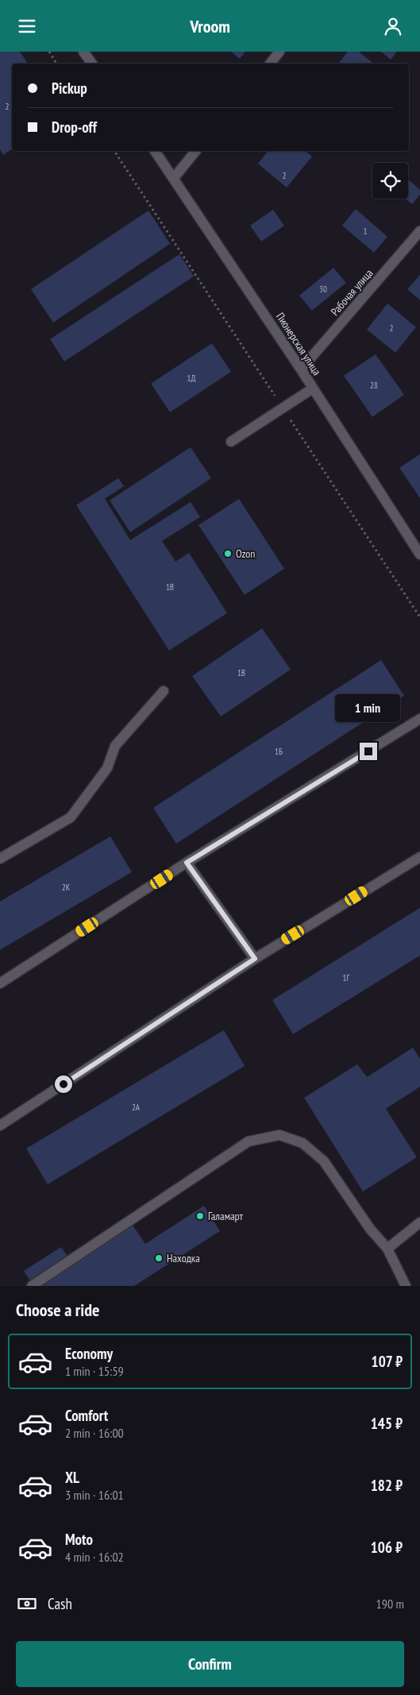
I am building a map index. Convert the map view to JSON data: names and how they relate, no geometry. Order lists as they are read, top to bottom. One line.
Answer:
{"streets":{"street":["Рабочая улица","Пионерская улица"]},"crossings":[["Рабочая улица","Пионерская улица"]],"places":["Ozon","Галамарт","Находка"],"house_numbers":["2","2","1","30","2","1Д","28","1В","1В","1Б","2К","1Г","2А"],"page":{"header":"Vroom","banner":["Pickup","Drop-off"],"bubble":"1 min","heading":"Choose a ride","list":[{"name":"Economy","note":"1 min · 15:59","value":"107 ₽"},{"name":"Comfort","note":"2 min · 16:00","value":"145 ₽"},{"name":"XL","note":"3 min · 16:01","value":"182 ₽"},{"name":"Moto","note":"4 min · 16:02","value":"106 ₽"}],"pay":["Cash","190 m"],"buttons":"Confirm"}}
